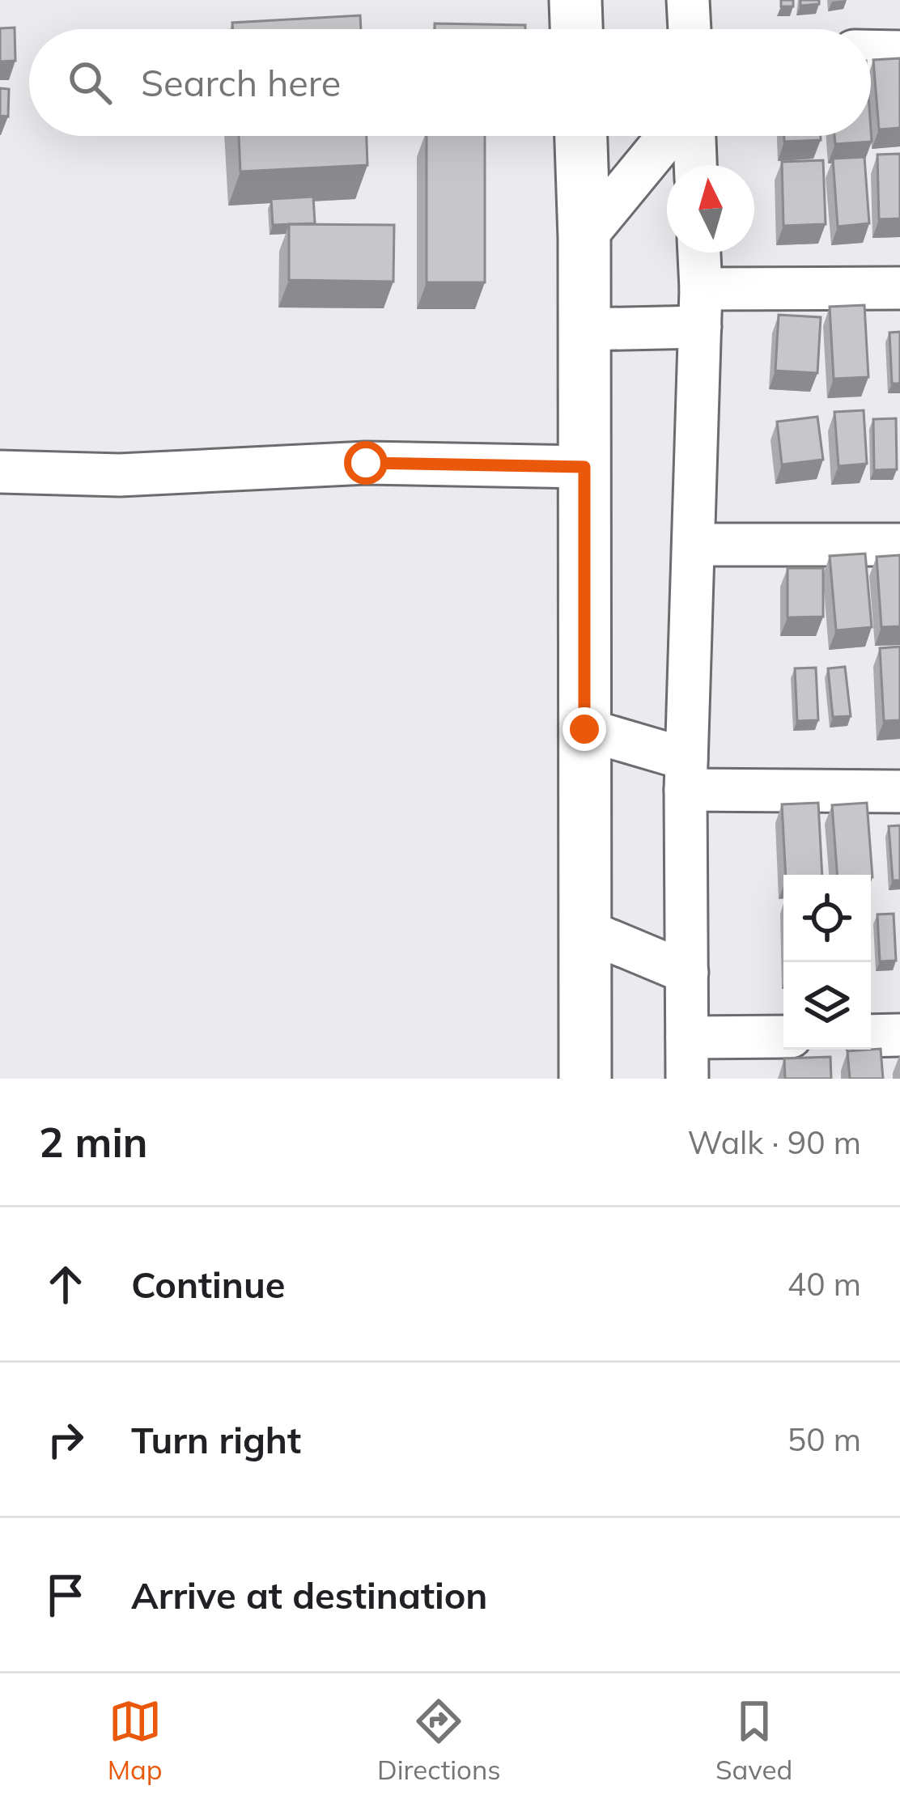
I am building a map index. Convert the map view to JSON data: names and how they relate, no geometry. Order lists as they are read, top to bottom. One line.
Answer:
{"north":"top","page":{"search":"Search here","heading":["2 min","Walk · 90 m"],"list":[["Continue","40 m"],["Turn right","50 m"],"Arrive at destination"],"nav":["Map","Directions","Saved"]}}
